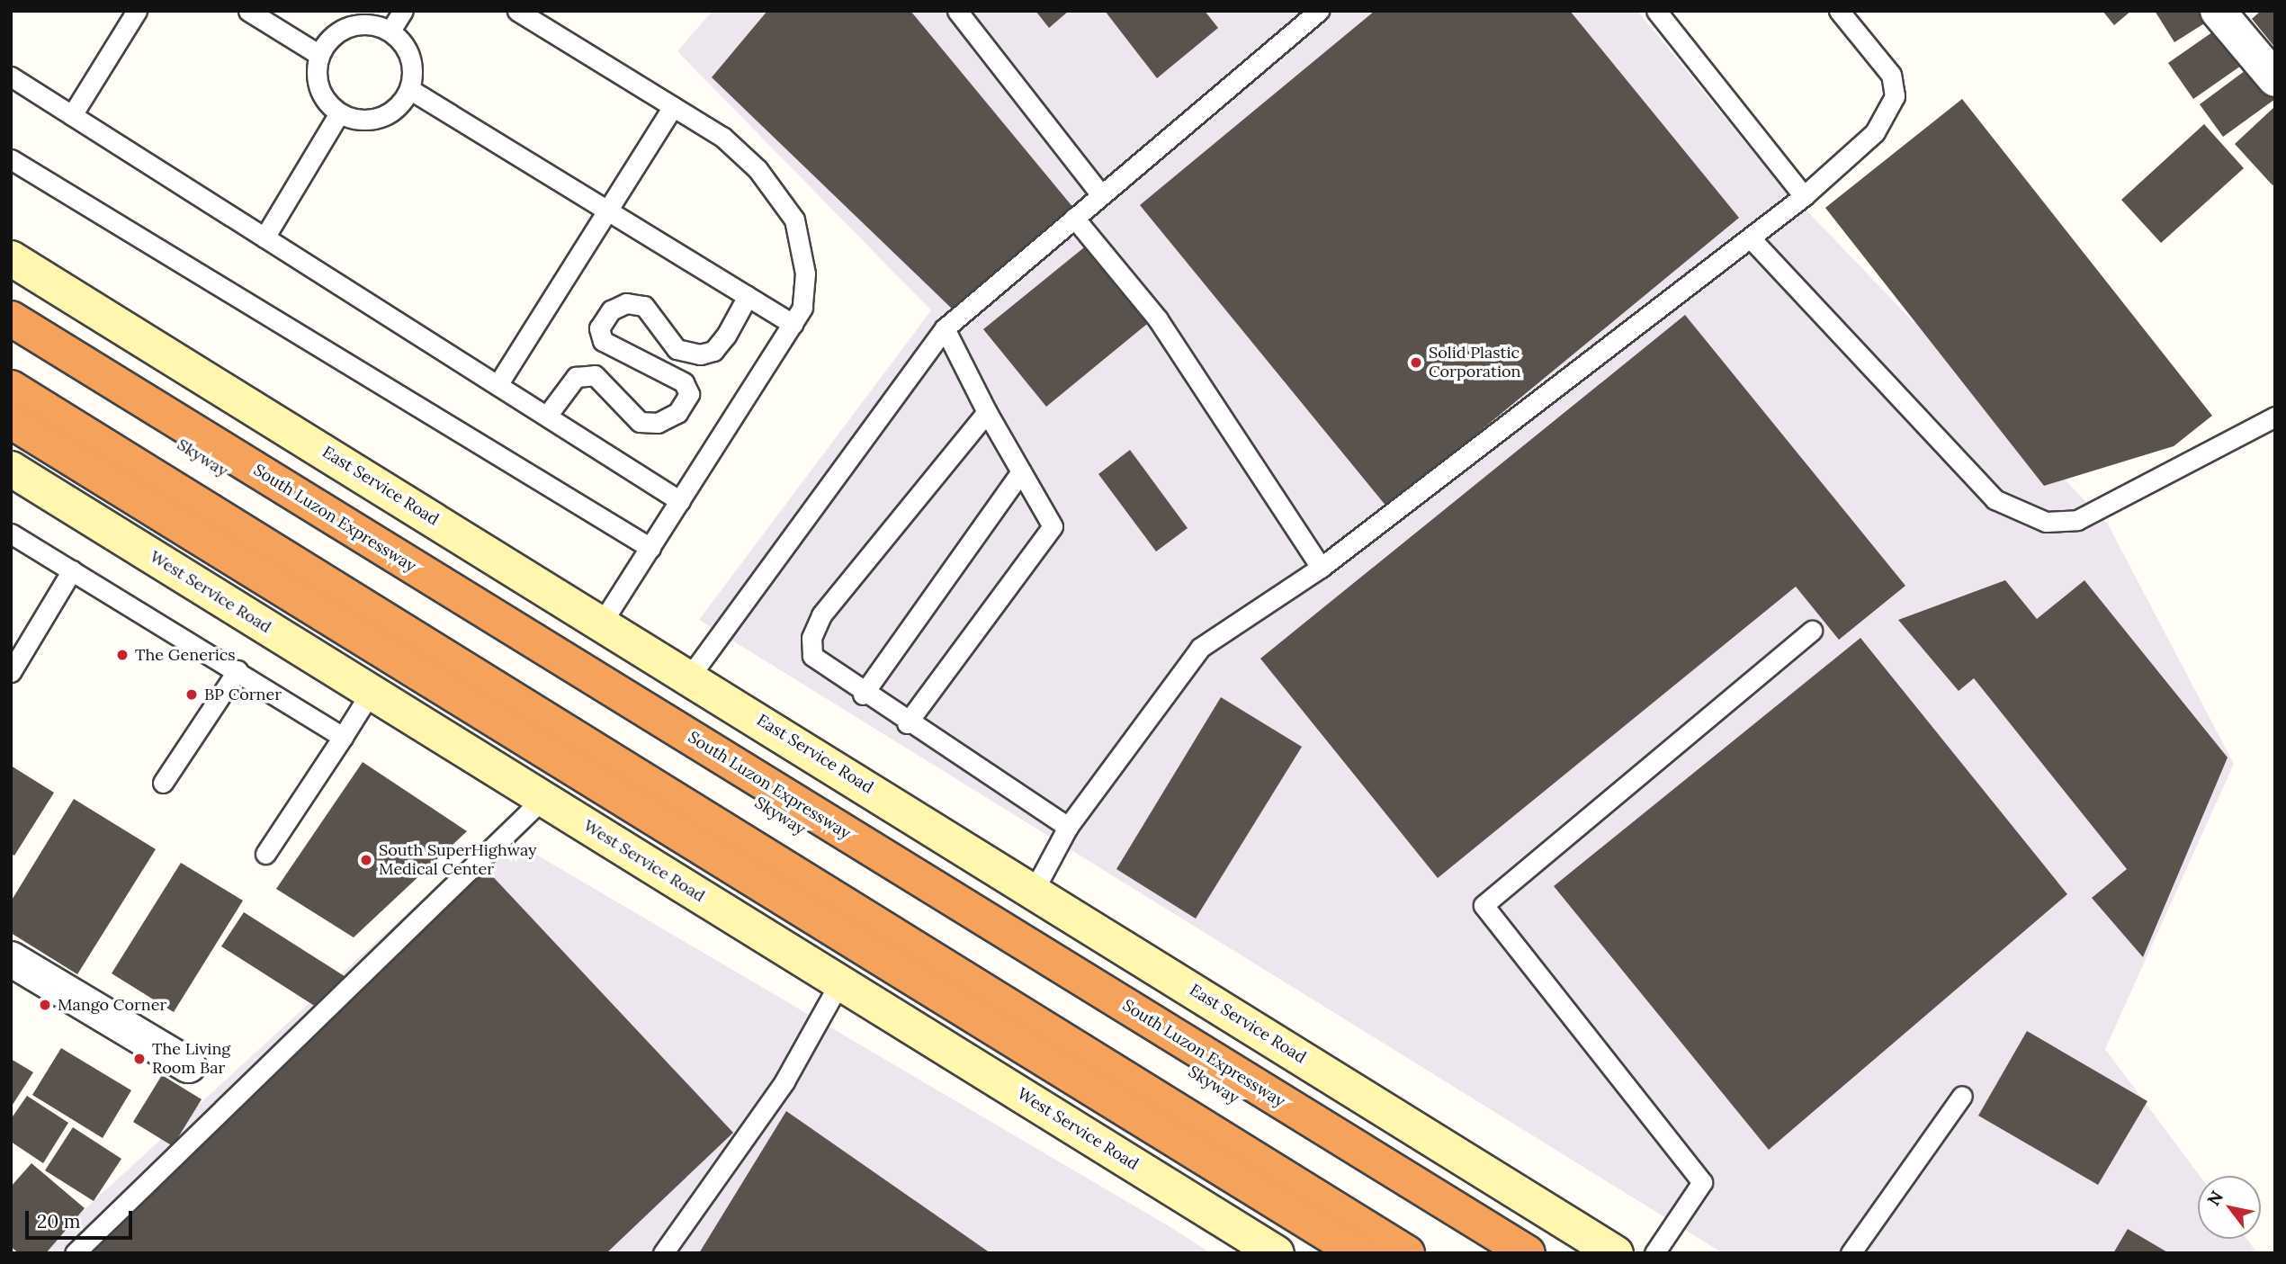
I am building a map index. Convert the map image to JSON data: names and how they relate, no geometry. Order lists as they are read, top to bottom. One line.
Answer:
{"streets":{"highway":["Skyway","South Luzon Expressway"],"main road":["East Service Road","West Service Road"]},"places":["Solid Plastic Corporation","The Generics","BP Corner","South SuperHighway Medical Center","Mango Corner","The Living Room Bar"],"scale_bar":"20 m","north":"top left"}
